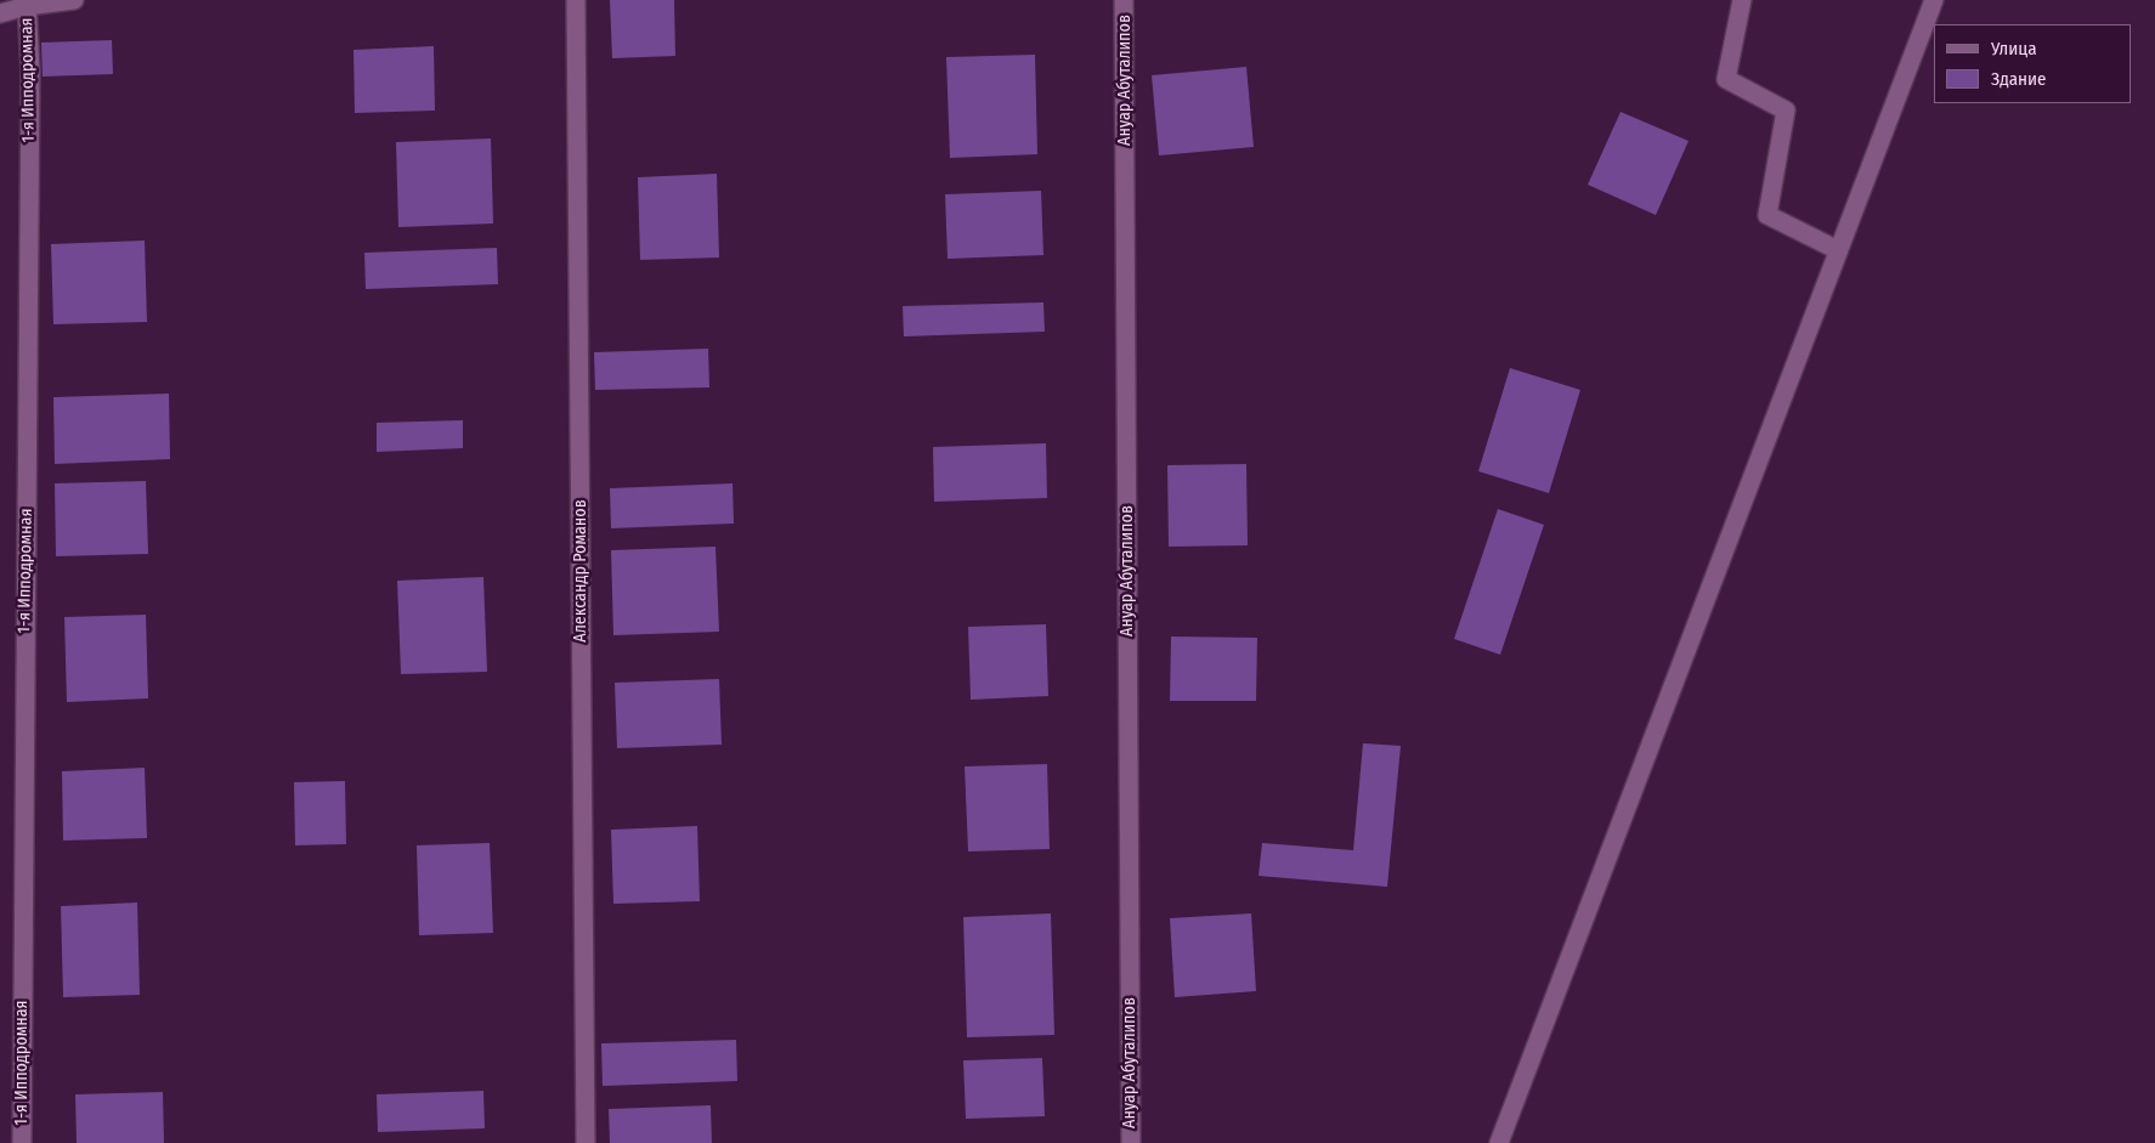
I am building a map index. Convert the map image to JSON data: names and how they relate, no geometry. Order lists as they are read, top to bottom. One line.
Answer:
{"streets":{"street":["1-я Ипподромная","Ануар Абуталипов","Александр Романов"]},"legend":["Улица","Здание"]}
